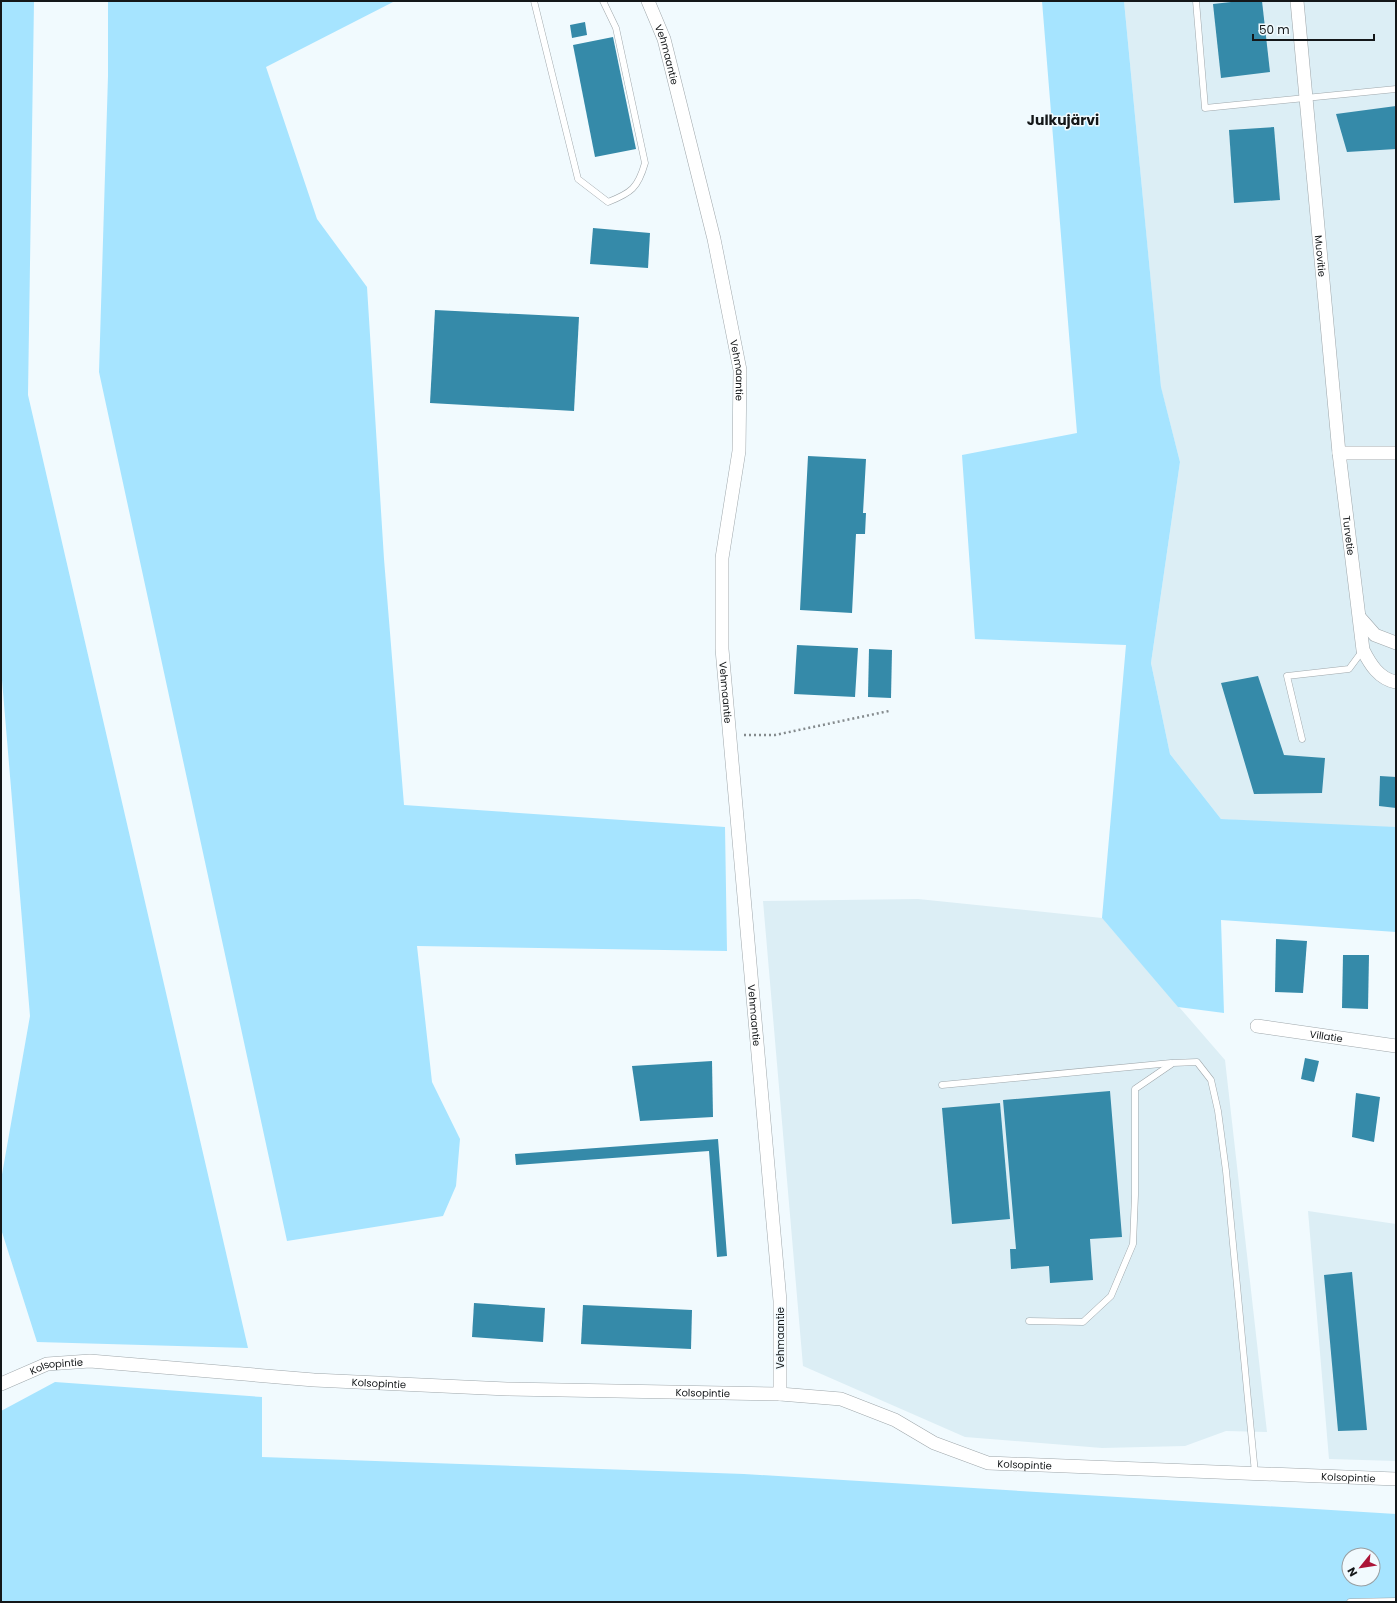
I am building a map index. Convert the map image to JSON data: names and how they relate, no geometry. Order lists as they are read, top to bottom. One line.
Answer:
{"streets":{"street":["Vehmaantie","Muovitie","Turvetie","Villatie","Kolsopintie"]},"crossings":[["Vehmaantie","Kolsopintie"],["Muovitie","Turvetie"]],"districts":["Julkujärvi"],"scale_bar":"50 m","north":"bottom left"}
